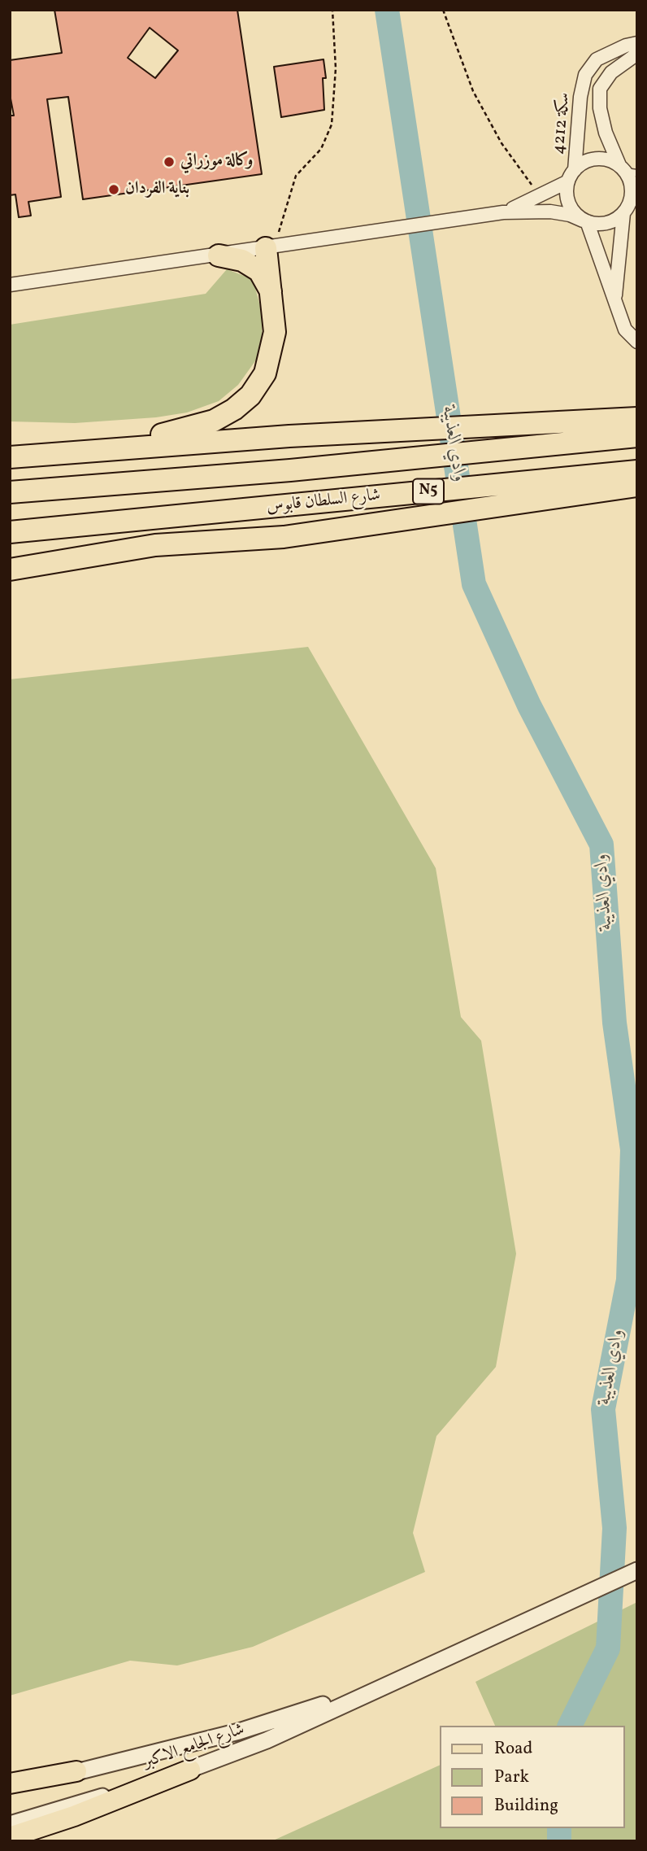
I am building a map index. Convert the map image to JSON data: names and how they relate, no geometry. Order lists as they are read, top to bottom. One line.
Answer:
{"streets":{"highway":["N5","شارع السلطان قابوس"],"street":["سكة 4212","شارع الجامع الاكبر"]},"water":["وادي العذيبة"],"places":["وكالة موزراتي","بناية الفردان"],"legend":["Road","Park","Building"]}
